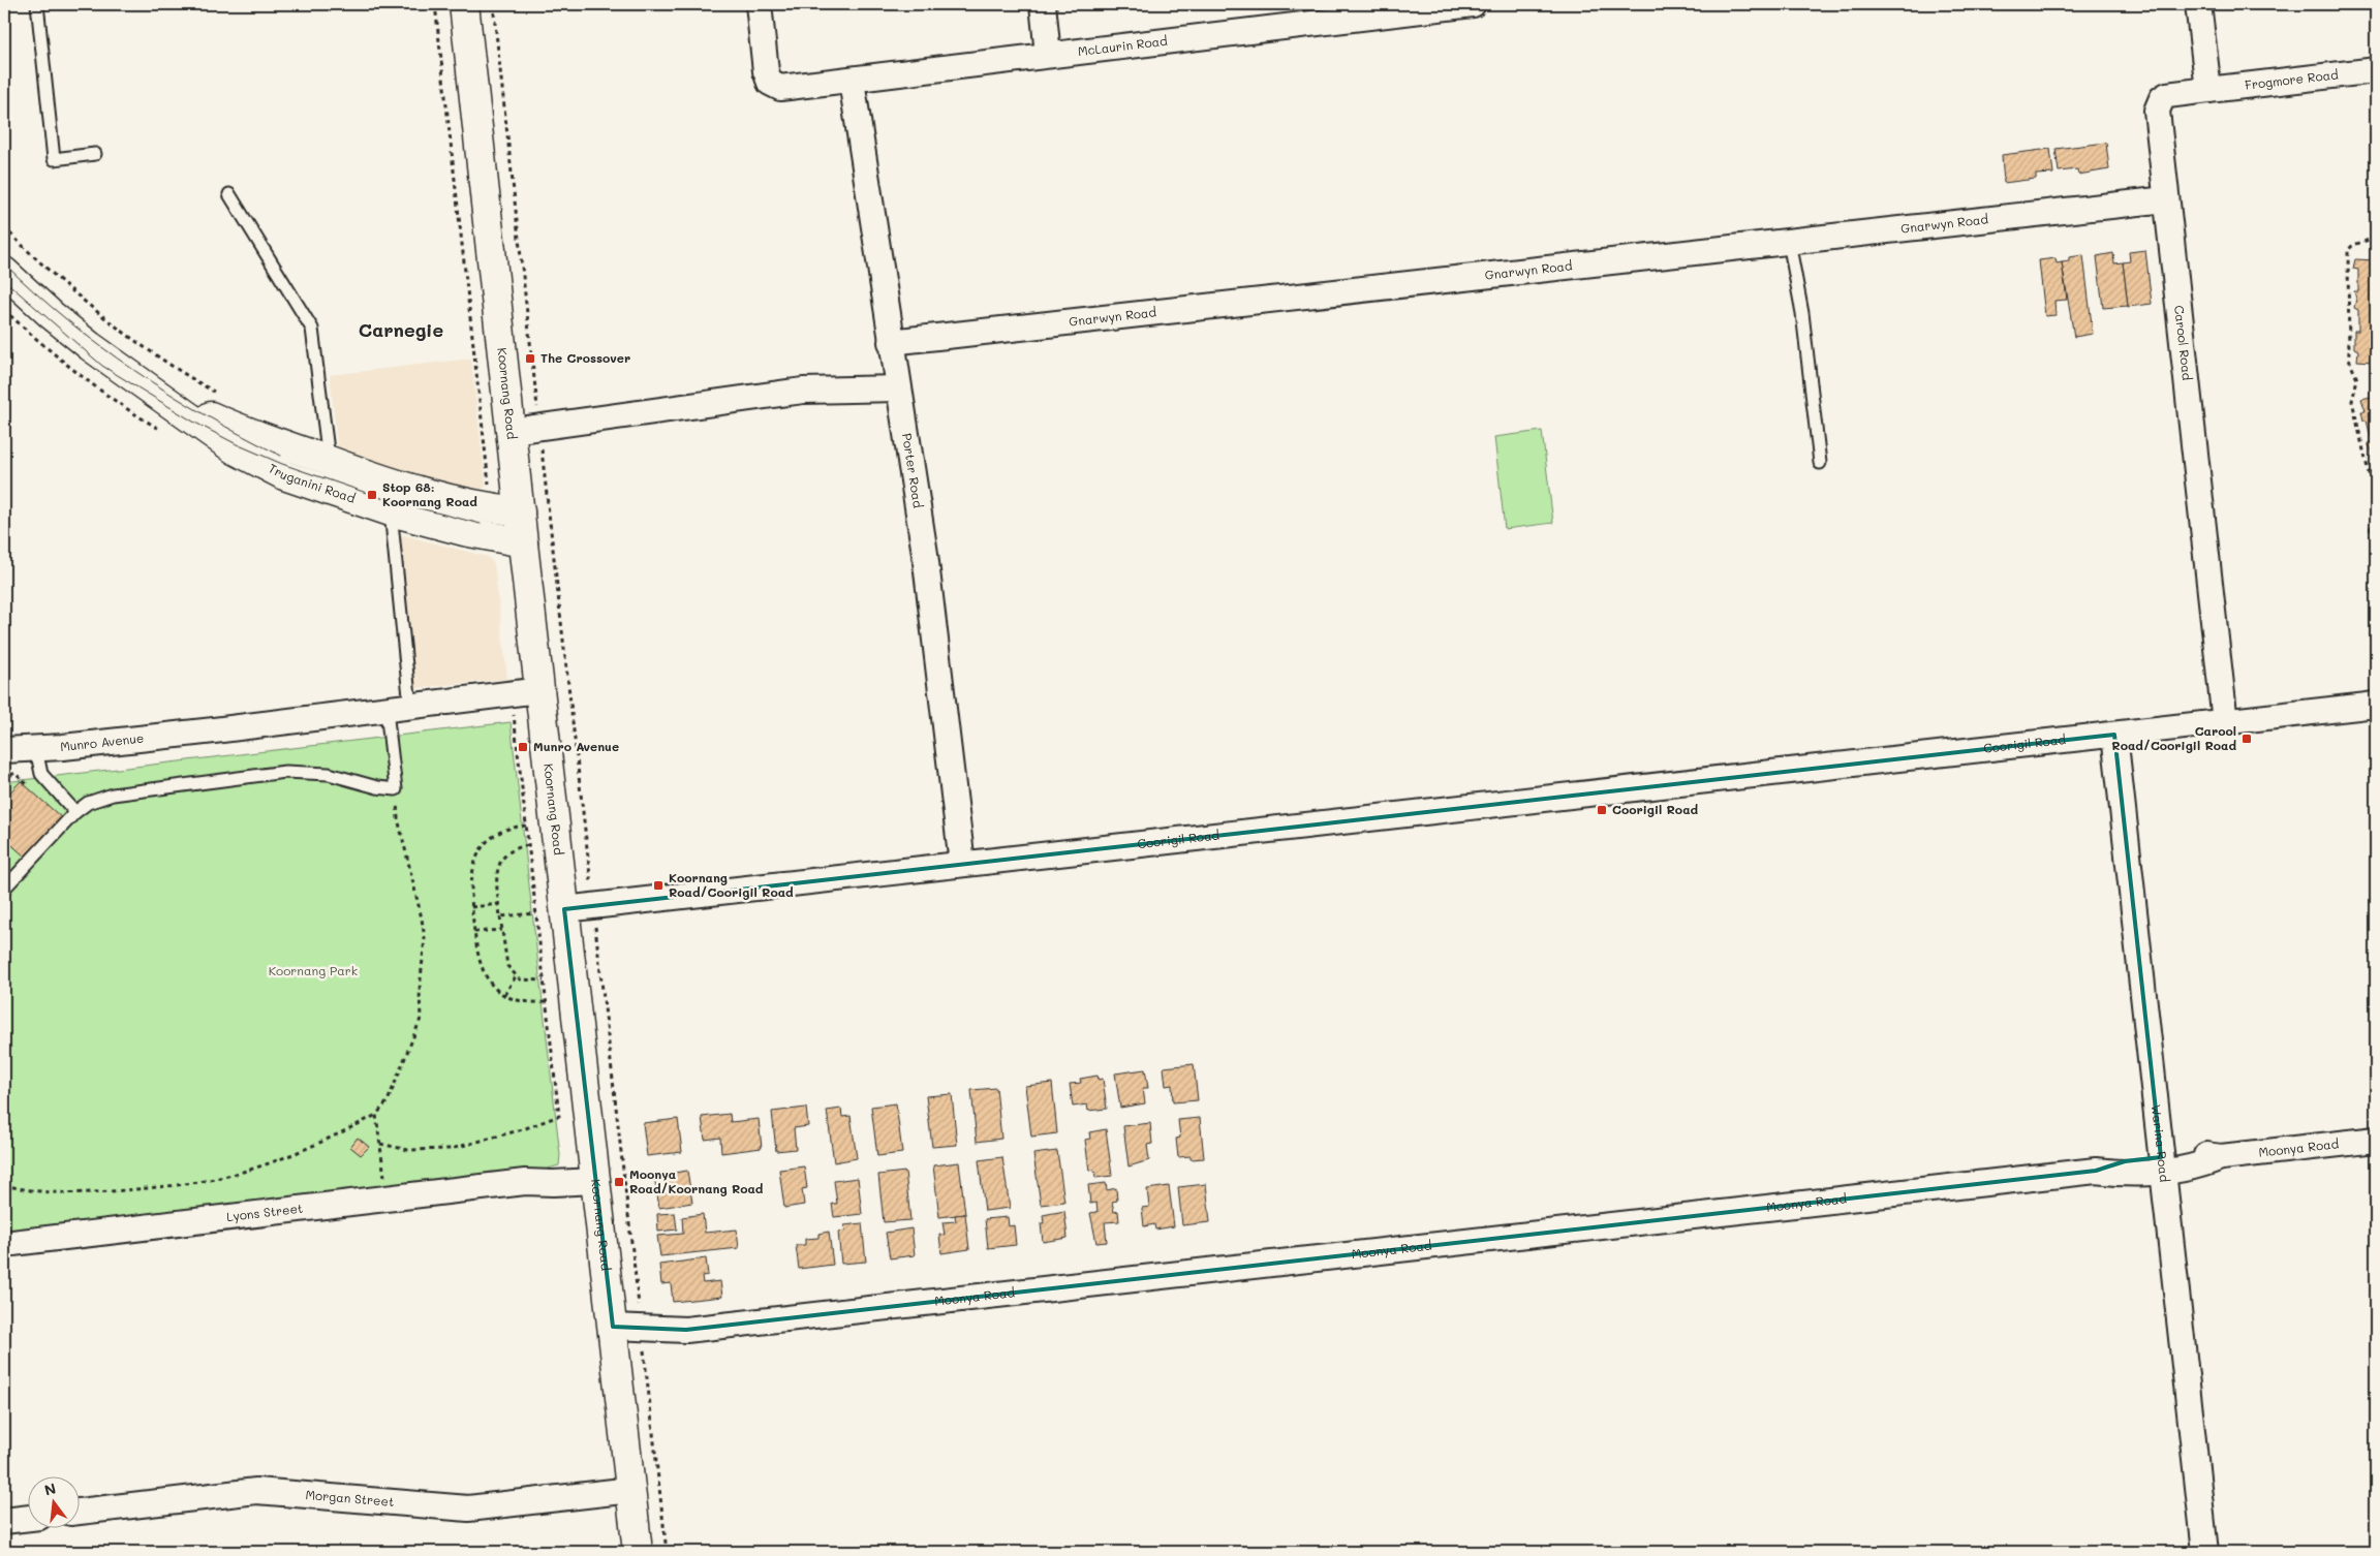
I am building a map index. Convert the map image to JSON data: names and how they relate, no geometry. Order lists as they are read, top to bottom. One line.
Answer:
{"streets":{"street":["McLaurin Road","Frogmore Road","Gnarwyn Road","Carool Road","Koornang Road","Porter Road","Truganini Road","Munro Avenue","Coorigil Road","Warina Road","Moonya Road","Lyons Street","Morgan Street"]},"crossings":[["McLaurin Road","Porter Road"],["Frogmore Road","Carool Road"],["Gnarwyn Road","Carool Road"],["Gnarwyn Road","Porter Road"],["Carool Road","Coorigil Road"],["Koornang Road","Truganini Road"],["Koornang Road","Munro Avenue"],["Koornang Road","Coorigil Road"],["Koornang Road","Moonya Road"],["Koornang Road","Lyons Street"],["Koornang Road","Morgan Street"],["Porter Road","Coorigil Road"],["Coorigil Road","Warina Road"],["Warina Road","Moonya Road"]],"districts":["Carnegie"],"parks":["Koornang Park"],"places":{"transit":["The Crossover","Stop 68: Koornang Road","Carool Road/Coorigil Road","Munro Avenue","Coorigil Road","Koornang Road/Coorigil Road","Moonya Road/Koornang Road"]},"north":"top"}
